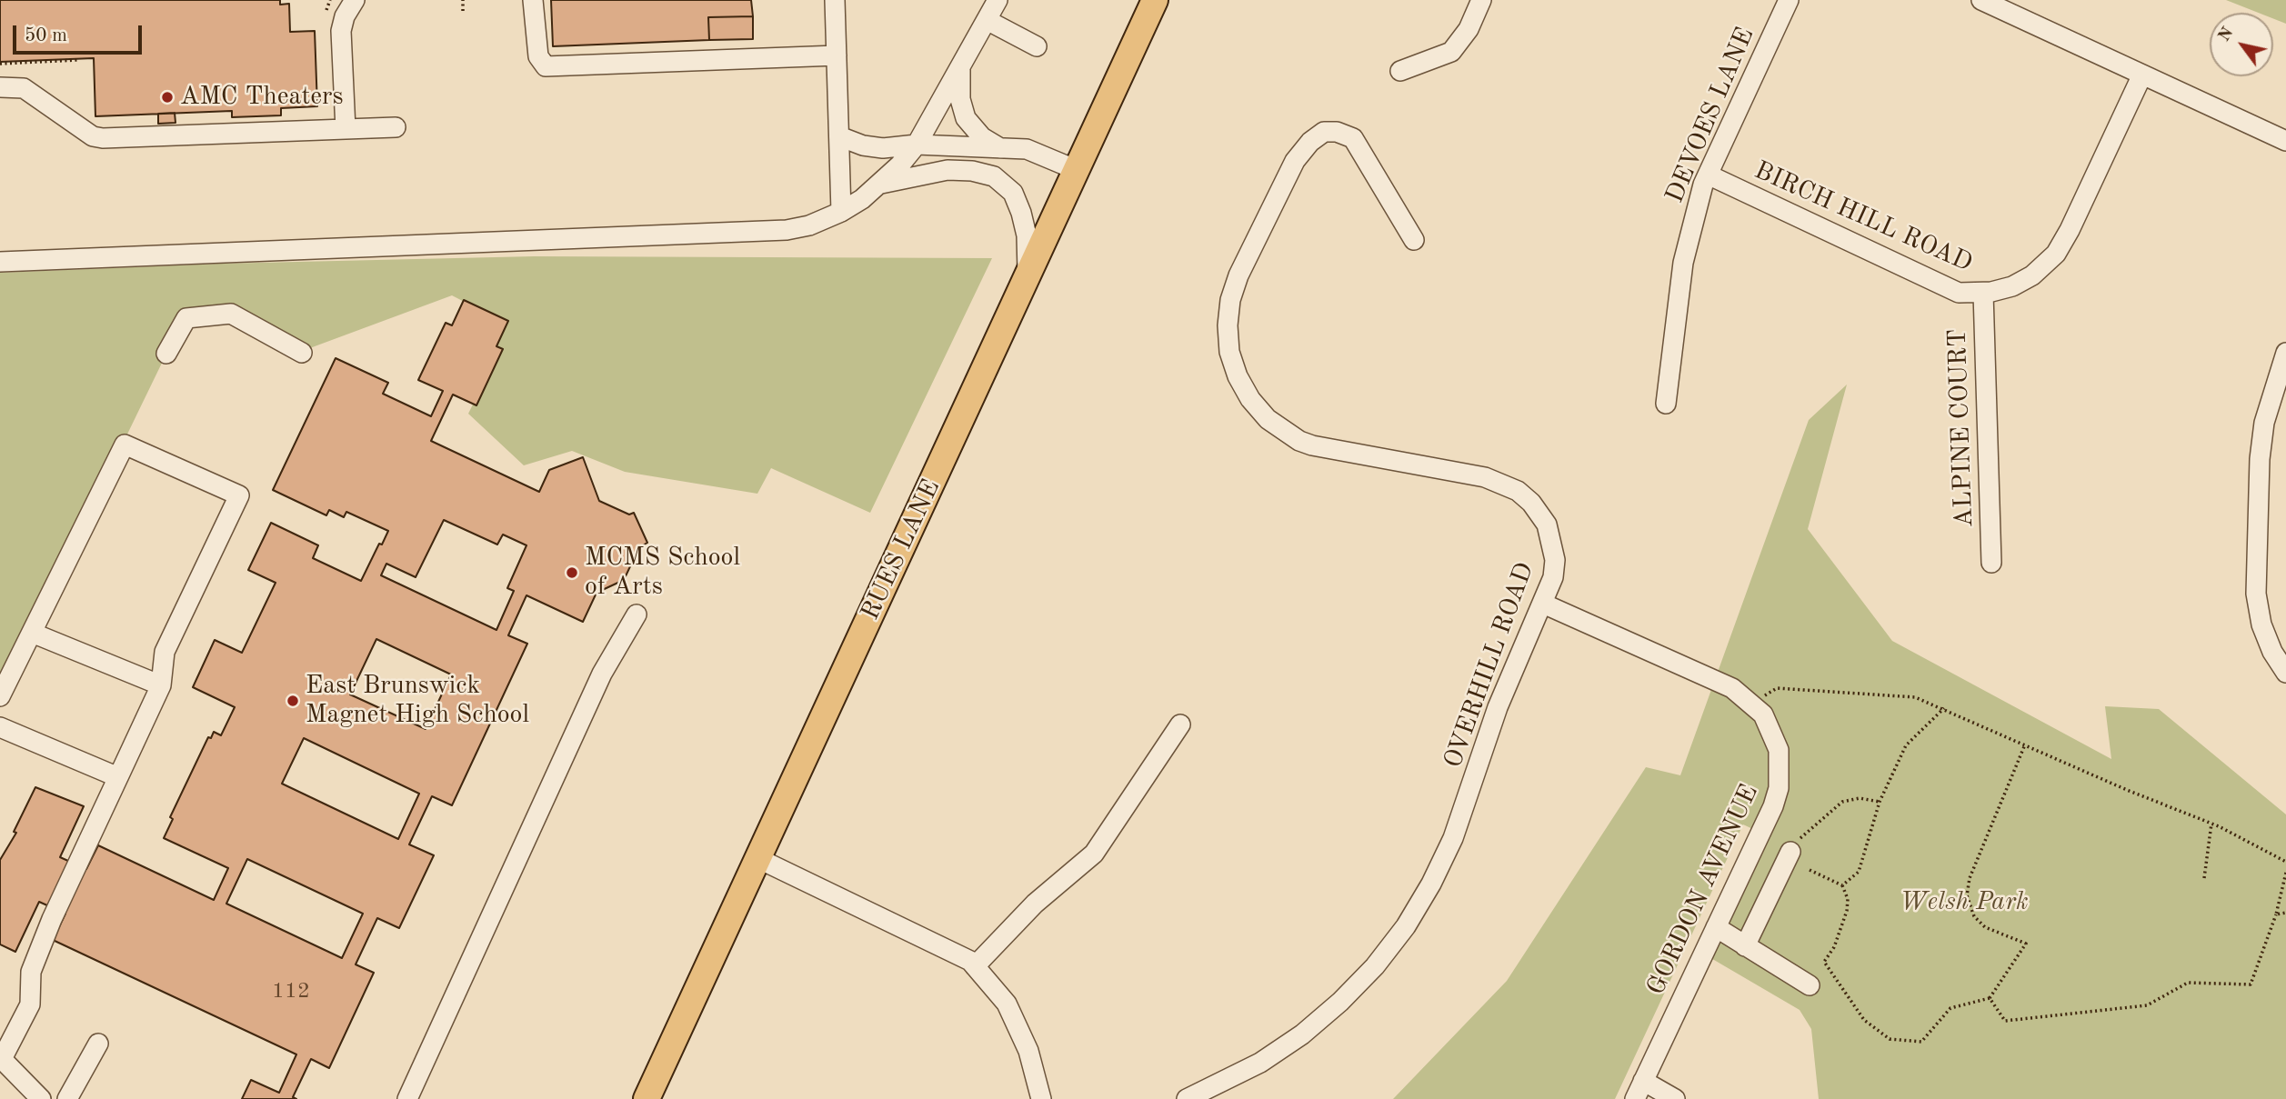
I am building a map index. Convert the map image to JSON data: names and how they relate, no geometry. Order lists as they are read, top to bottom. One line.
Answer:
{"streets":{"main road":["RUES LANE"],"street":["DEVOES LANE","BIRCH HILL ROAD","ALPINE COURT","OVERHILL ROAD","GORDON AVENUE"]},"crossings":[["DEVOES LANE","BIRCH HILL ROAD"],["BIRCH HILL ROAD","ALPINE COURT"],["OVERHILL ROAD","GORDON AVENUE"]],"parks":["Welsh Park"],"places":["AMC Theaters","MCMS School of Arts","East Brunswick Magnet High School"],"house_numbers":["112"],"scale_bar":"50 m","north":"top left"}
